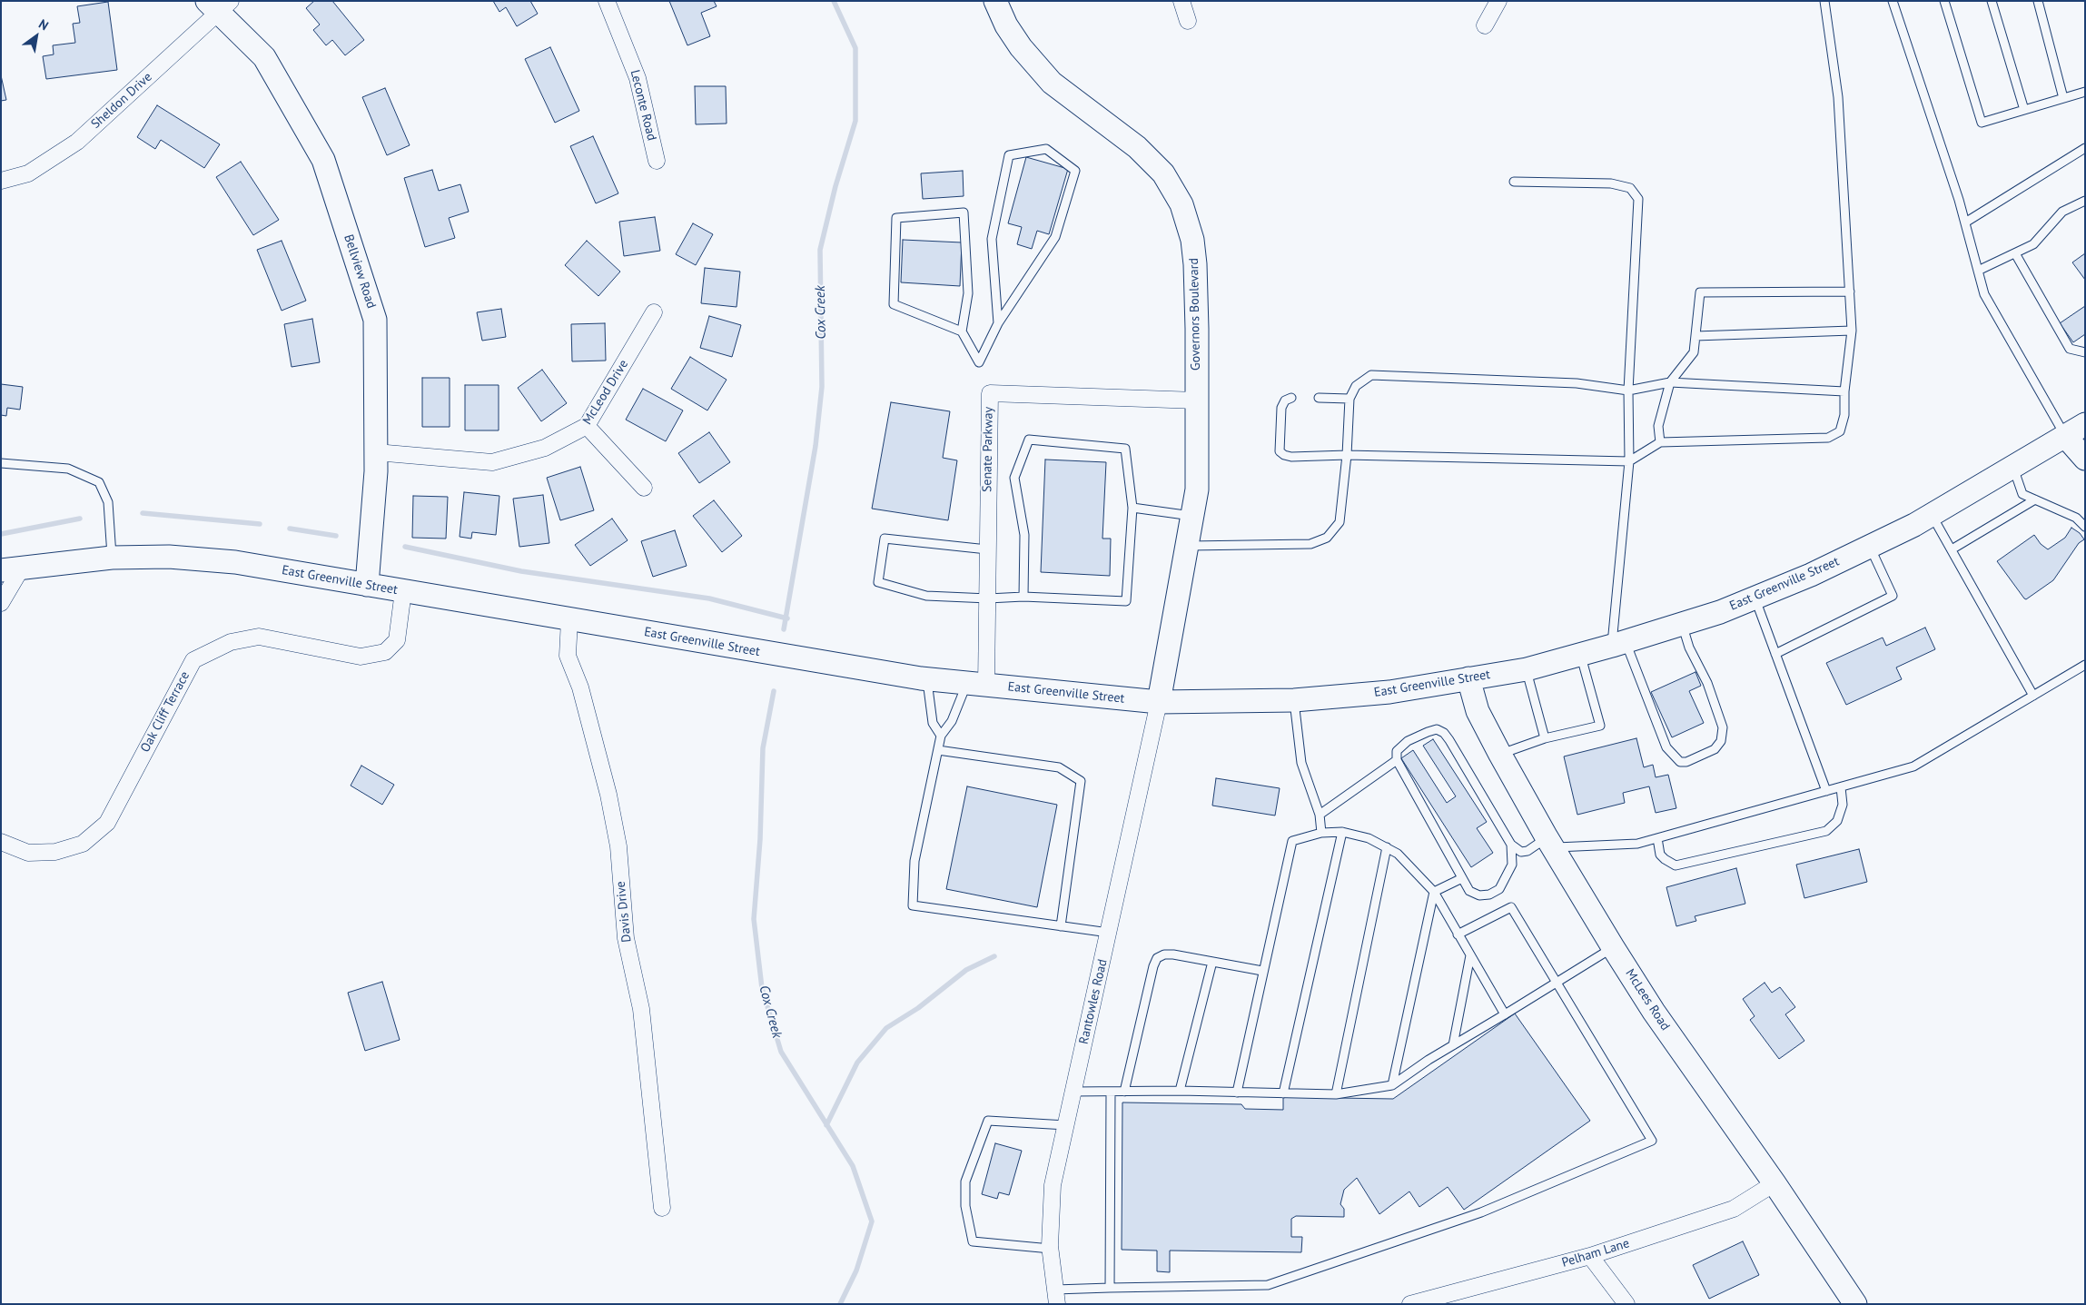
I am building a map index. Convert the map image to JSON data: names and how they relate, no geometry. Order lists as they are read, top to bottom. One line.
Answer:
{"streets":{"street":["Sheldon Drive","Leconte Road","Bellview Road","Governors Boulevard","McLeod Drive","Senate Parkway","East Greenville Street","Oak Cliff Terrace","Davis Drive","McLees Road","Rantowles Road","Pelham Lane"]},"crossings":[["Sheldon Drive","Bellview Road"],["Bellview Road","McLeod Drive"],["Bellview Road","East Greenville Street"],["Governors Boulevard","Senate Parkway"],["Governors Boulevard","East Greenville Street"],["Governors Boulevard","Rantowles Road"],["Senate Parkway","East Greenville Street"],["East Greenville Street","Oak Cliff Terrace"],["East Greenville Street","Davis Drive"],["East Greenville Street","McLees Road"],["East Greenville Street","Rantowles Road"],["McLees Road","Pelham Lane"]],"water":["Cox Creek"],"north":"top right"}
